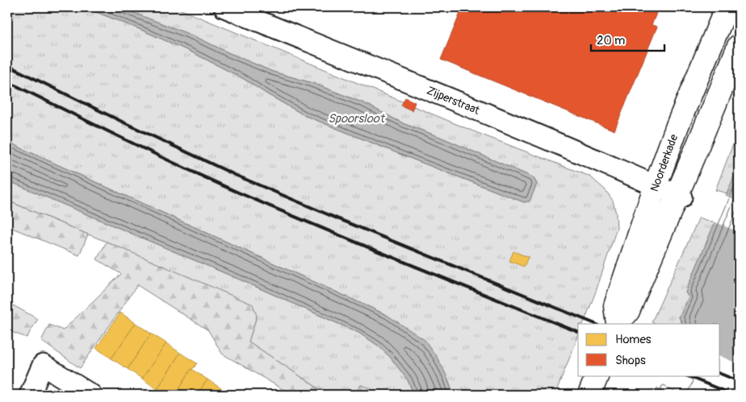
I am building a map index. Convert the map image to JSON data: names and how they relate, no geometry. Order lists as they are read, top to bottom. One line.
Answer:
{"streets":{"main road":["Noorderkade"],"street":["Zijperstraat"]},"crossings":[["Zijperstraat","Noorderkade"]],"water":["Spoorsloot"],"legend":["Homes","Shops"],"scale_bar":"20 m"}
